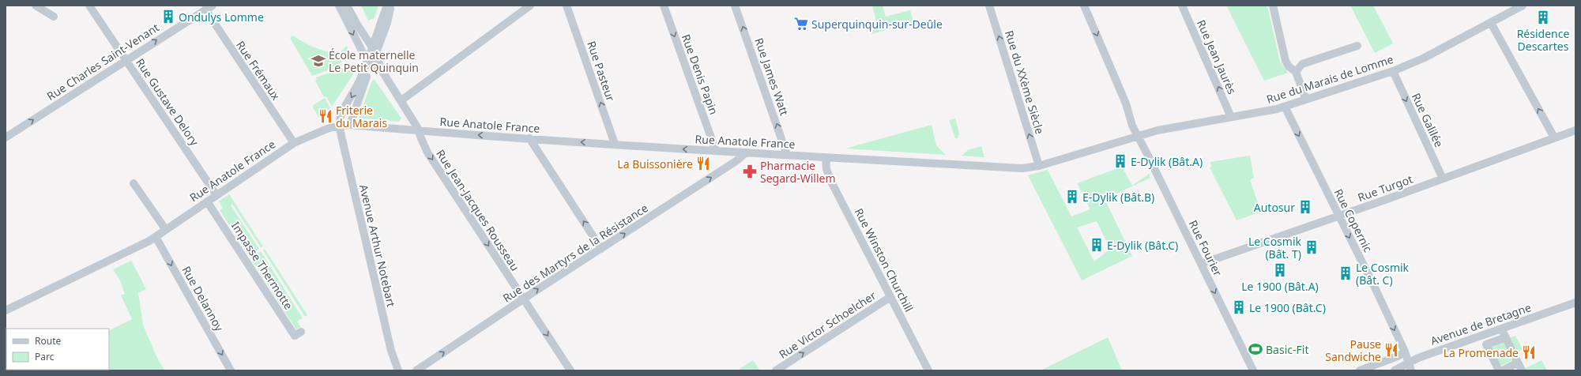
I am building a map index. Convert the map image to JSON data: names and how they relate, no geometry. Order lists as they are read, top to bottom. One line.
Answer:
{"streets":{"street":["Rue Jean Jaurès","Rue Charles Saint-Venant","Rue Frémaux","Rue Pasteur","Rue Denis Papin","Rue James Watt","Rue du Marais de Lomme","Rue du XXème Siècle","Rue Gustave Delory","Rue Galilée","Rue Anatole France","Rue Turgot","Rue Jean-Jacques Rousseau","Rue Copernic","Avenue Arthur Notebart","Rue Fourier","Rue des Martyrs de la Résistance","Rue Winston Churchill","Impasse Thermotte","Rue Delannoy","Avenue de Bretagne","Rue Victor Schoelcher"]},"crossings":[["Rue Jean Jaurès","Rue du Marais de Lomme"],["Rue Charles Saint-Venant","Rue Frémaux"],["Rue Charles Saint-Venant","Rue Gustave Delory"],["Rue Frémaux","Rue Anatole France"],["Rue Pasteur","Rue Anatole France"],["Rue Denis Papin","Rue Anatole France"],["Rue James Watt","Rue Anatole France"],["Rue du Marais de Lomme","Rue du XXème Siècle"],["Rue du Marais de Lomme","Rue Galilée"],["Rue du Marais de Lomme","Rue Anatole France"],["Rue du Marais de Lomme","Rue Copernic"],["Rue du Marais de Lomme","Rue Fourier"],["Rue Gustave Delory","Rue Anatole France"],["Rue Galilée","Rue Turgot"],["Rue Anatole France","Rue Jean-Jacques Rousseau"],["Rue Anatole France","Avenue Arthur Notebart"],["Rue Anatole France","Rue des Martyrs de la Résistance"],["Rue Anatole France","Rue Winston Churchill"],["Rue Anatole France","Impasse Thermotte"],["Rue Anatole France","Rue Delannoy"],["Rue Turgot","Rue Copernic"],["Rue Turgot","Rue Fourier"],["Rue Jean-Jacques Rousseau","Rue des Martyrs de la Résistance"],["Rue Copernic","Avenue de Bretagne"],["Rue Winston Churchill","Rue Victor Schoelcher"]],"one_way":["Rue Jean Jaurès","Rue Charles Saint-Venant","Rue Pasteur","Rue Denis Papin","Rue James Watt","Rue du XXème Siècle","Rue Galilée","Rue Jean-Jacques Rousseau","Rue Copernic","Rue Fourier","Rue des Martyrs de la Résistance","Rue Delannoy","Rue Victor Schoelcher"],"places":{"building":["Ondulys Lomme","Résidence Descartes","E-Dylik (Bât.A)","E-Dylik (Bât.B)","Autosur","E-Dylik (Bât.C)","Le Cosmik (Bât. T)","Le 1900 (Bât.A)","Le Cosmik (Bât. C)","Le 1900 (Bât.C)"],"supermarket":["Superquinquin-sur-Deûle"],"school or university":["École maternelle Le Petit Quinquin"],"restaurant":["Friterie du Marais","La Buissonière","Pause Sandwiche","La Promenade"],"pharmacy":["Pharmacie Segard-Willem"],"sports":["Basic-Fit"]},"legend":["Route","Parc"]}
